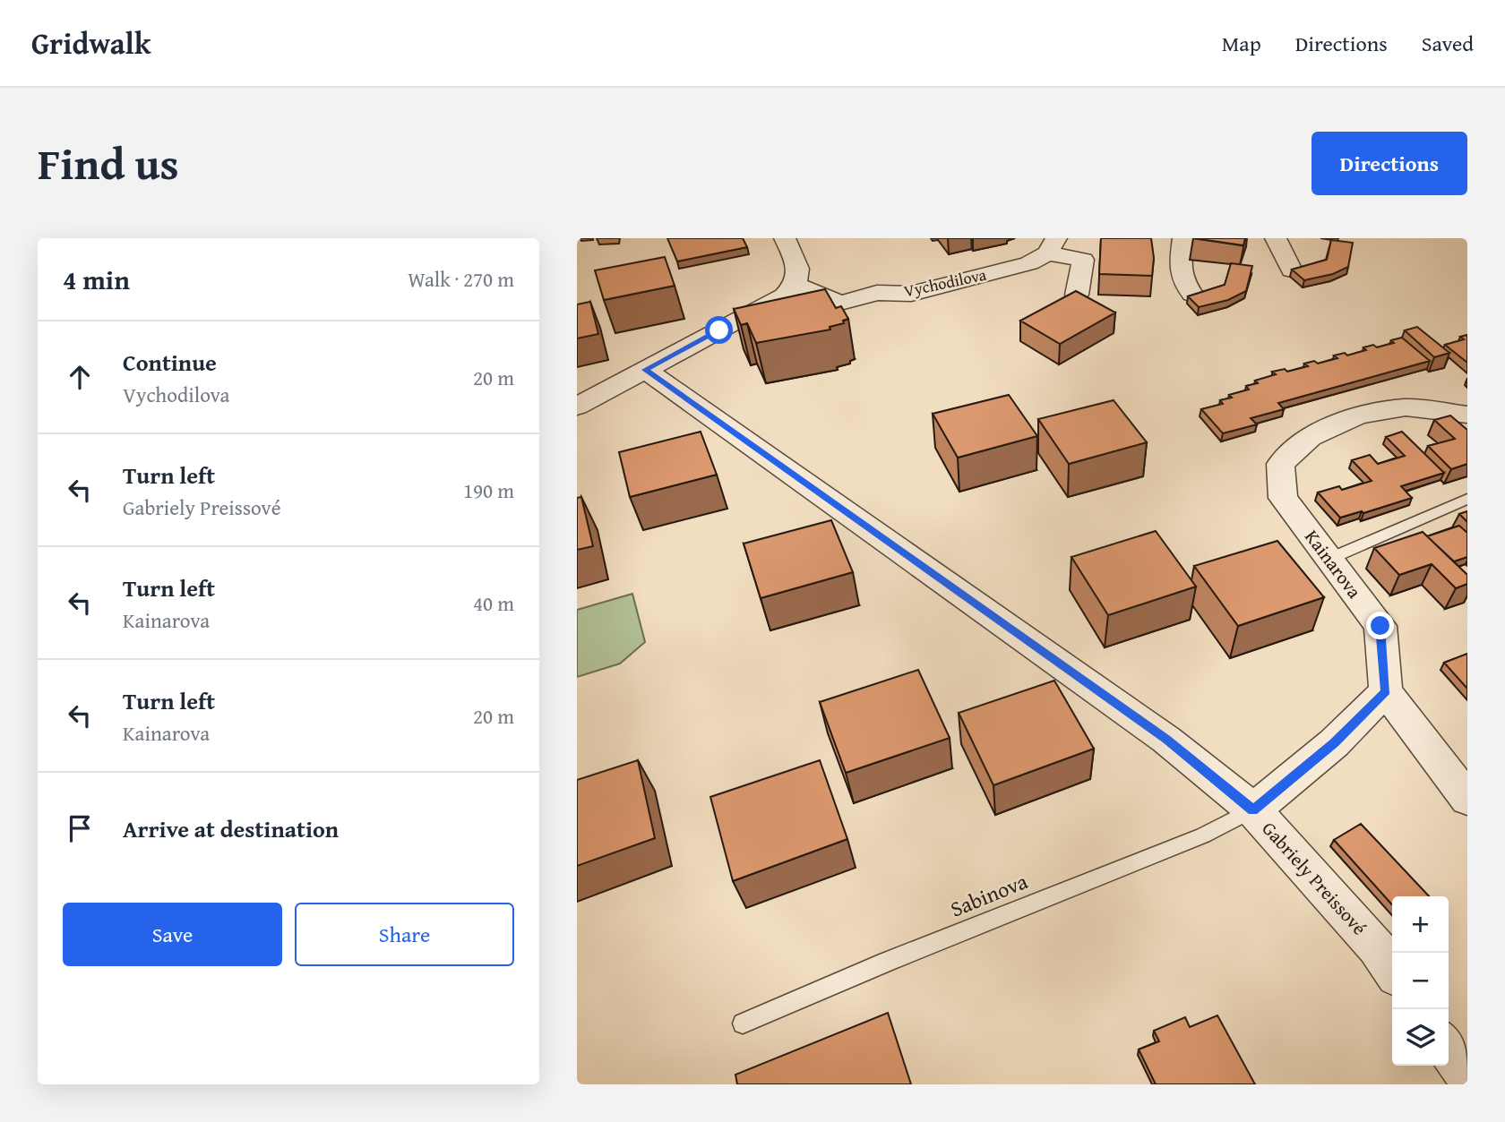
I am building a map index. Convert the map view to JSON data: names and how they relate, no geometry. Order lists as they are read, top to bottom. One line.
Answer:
{"streets":{"street":["Vychodilova","Kainarova","Gabriely Preissové"],"lane":["Sabinova"]},"crossings":[["Vychodilova","Gabriely Preissové"],["Gabriely Preissové","Sabinova"]],"page":{"header":"Gridwalk","nav":["Map","Directions","Saved"],"title":"Find us","buttons":["Directions",["Save","Share"]],"heading":["4 min","Walk · 270 m"],"list":[["Continue","Vychodilova","20 m"],["Turn left","Gabriely Preissové","190 m"],["Turn left","Kainarova","40 m"],["Turn left","Kainarova","20 m"],"Arrive at destination"],"map_buttons":["+","−"]}}
